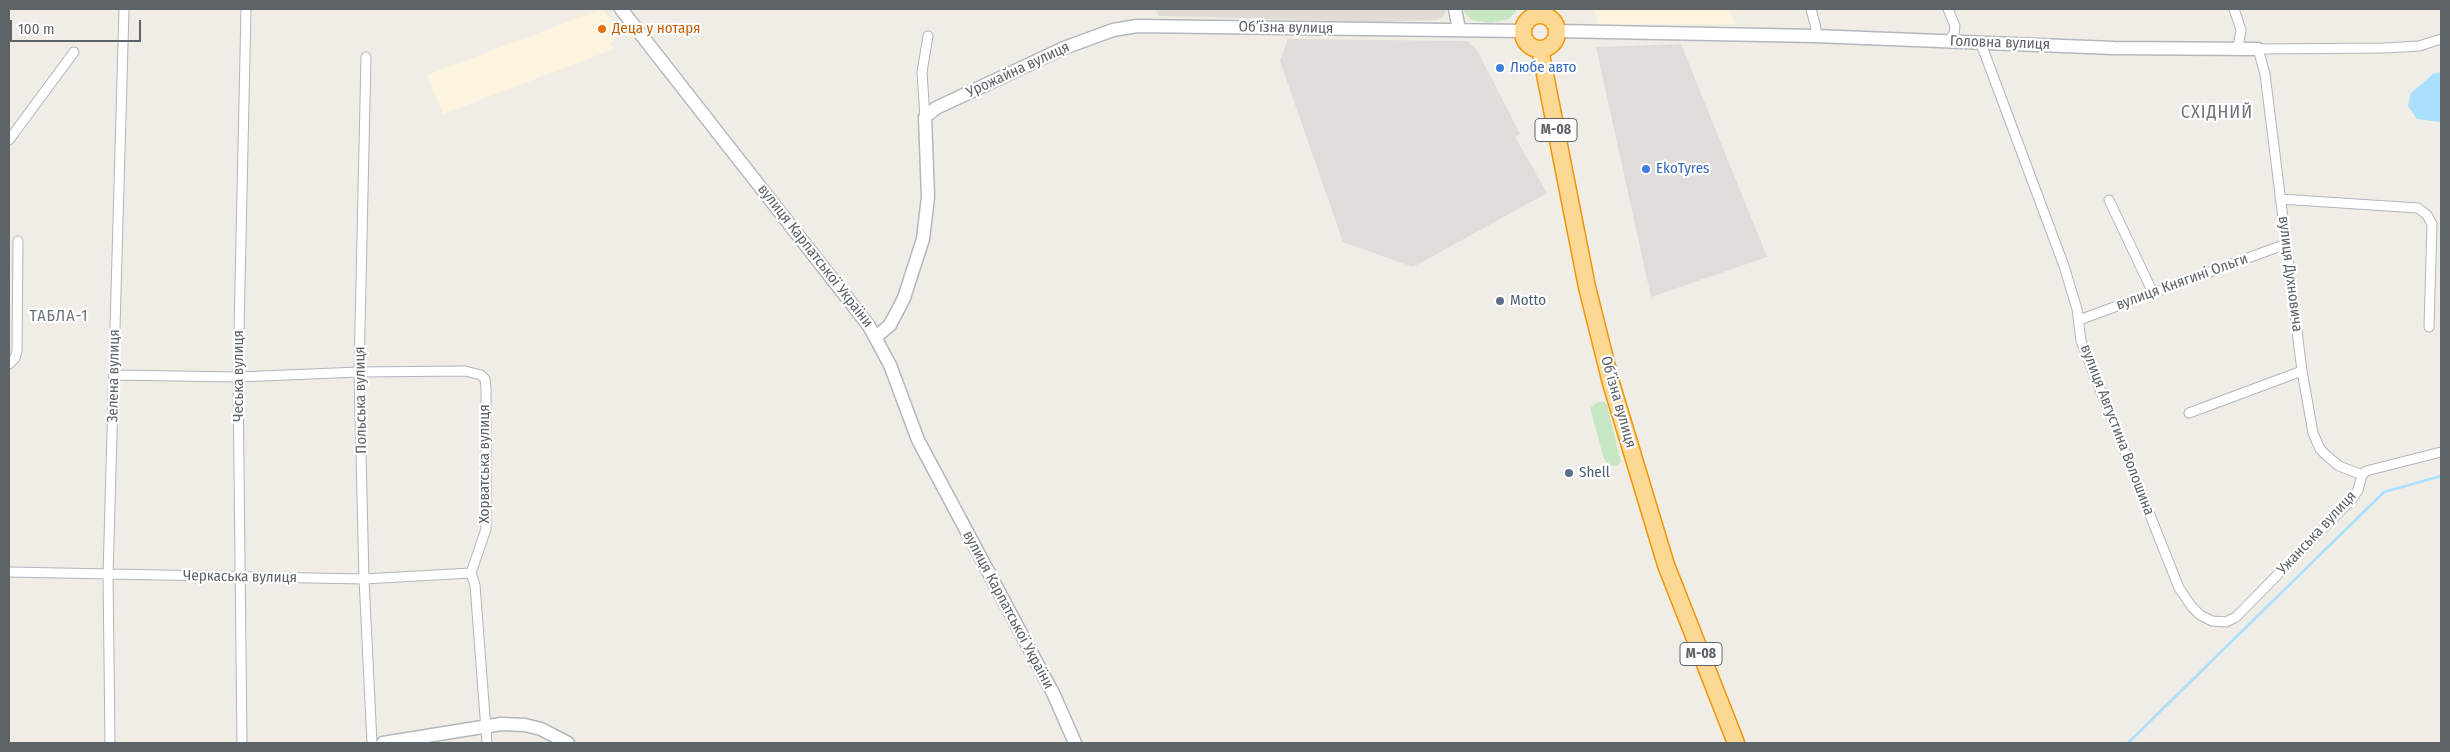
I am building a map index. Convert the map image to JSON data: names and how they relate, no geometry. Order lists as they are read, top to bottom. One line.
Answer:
{"streets":{"highway":["Обʼїзна вулиця","М-08"],"street":["Головна вулиця","Урожайна вулиця","вулиця Карпатської України","вулиця Духновича","вулиця Княгині Ольги","Зелена вулиця","Чеська вулиця","Польська вулиця","вулиця Августина Волошина","Хорватська вулиця","Ужанська вулиця","Черкаська вулиця"]},"crossings":[["Обʼїзна вулиця","Головна вулиця"],["Обʼїзна вулиця","Урожайна вулиця"],["Головна вулиця","вулиця Духновича"],["Головна вулиця","вулиця Августина Волошина"],["вулиця Духновича","вулиця Княгині Ольги"],["вулиця Духновича","Ужанська вулиця"],["вулиця Княгині Ольги","вулиця Августина Волошина"],["Зелена вулиця","Черкаська вулиця"],["Чеська вулиця","Черкаська вулиця"],["Польська вулиця","Хорватська вулиця"],["Польська вулиця","Черкаська вулиця"],["вулиця Августина Волошина","Ужанська вулиця"],["Хорватська вулиця","Черкаська вулиця"]],"districts":["СХІДНИЙ","ТАБЛА-1"],"places":["Деца у нотаря","Любе авто","EkoTyres","Motto","Shell"],"scale_bar":"100 m"}
